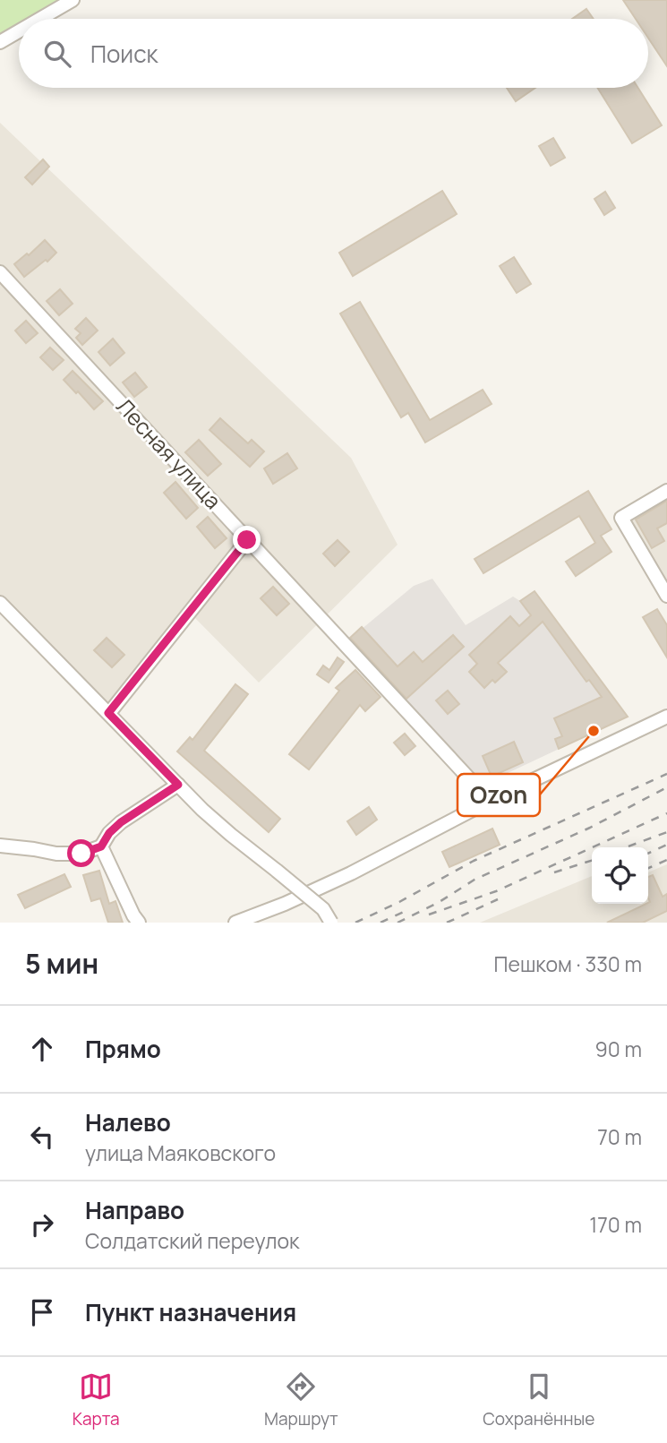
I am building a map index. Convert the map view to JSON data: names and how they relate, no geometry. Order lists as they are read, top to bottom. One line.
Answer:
{"streets":{"street":["Лесная улица"]},"places":["Ozon"],"page":{"search":"Поиск","heading":["5 мин","Пешком · 330 m"],"list":[["Прямо","90 m"],["Налево","улица Маяковского","70 m"],["Направо","Солдатский переулок","170 m"],"Пункт назначения"],"nav":["Карта","Маршрут","Сохранённые"]}}
